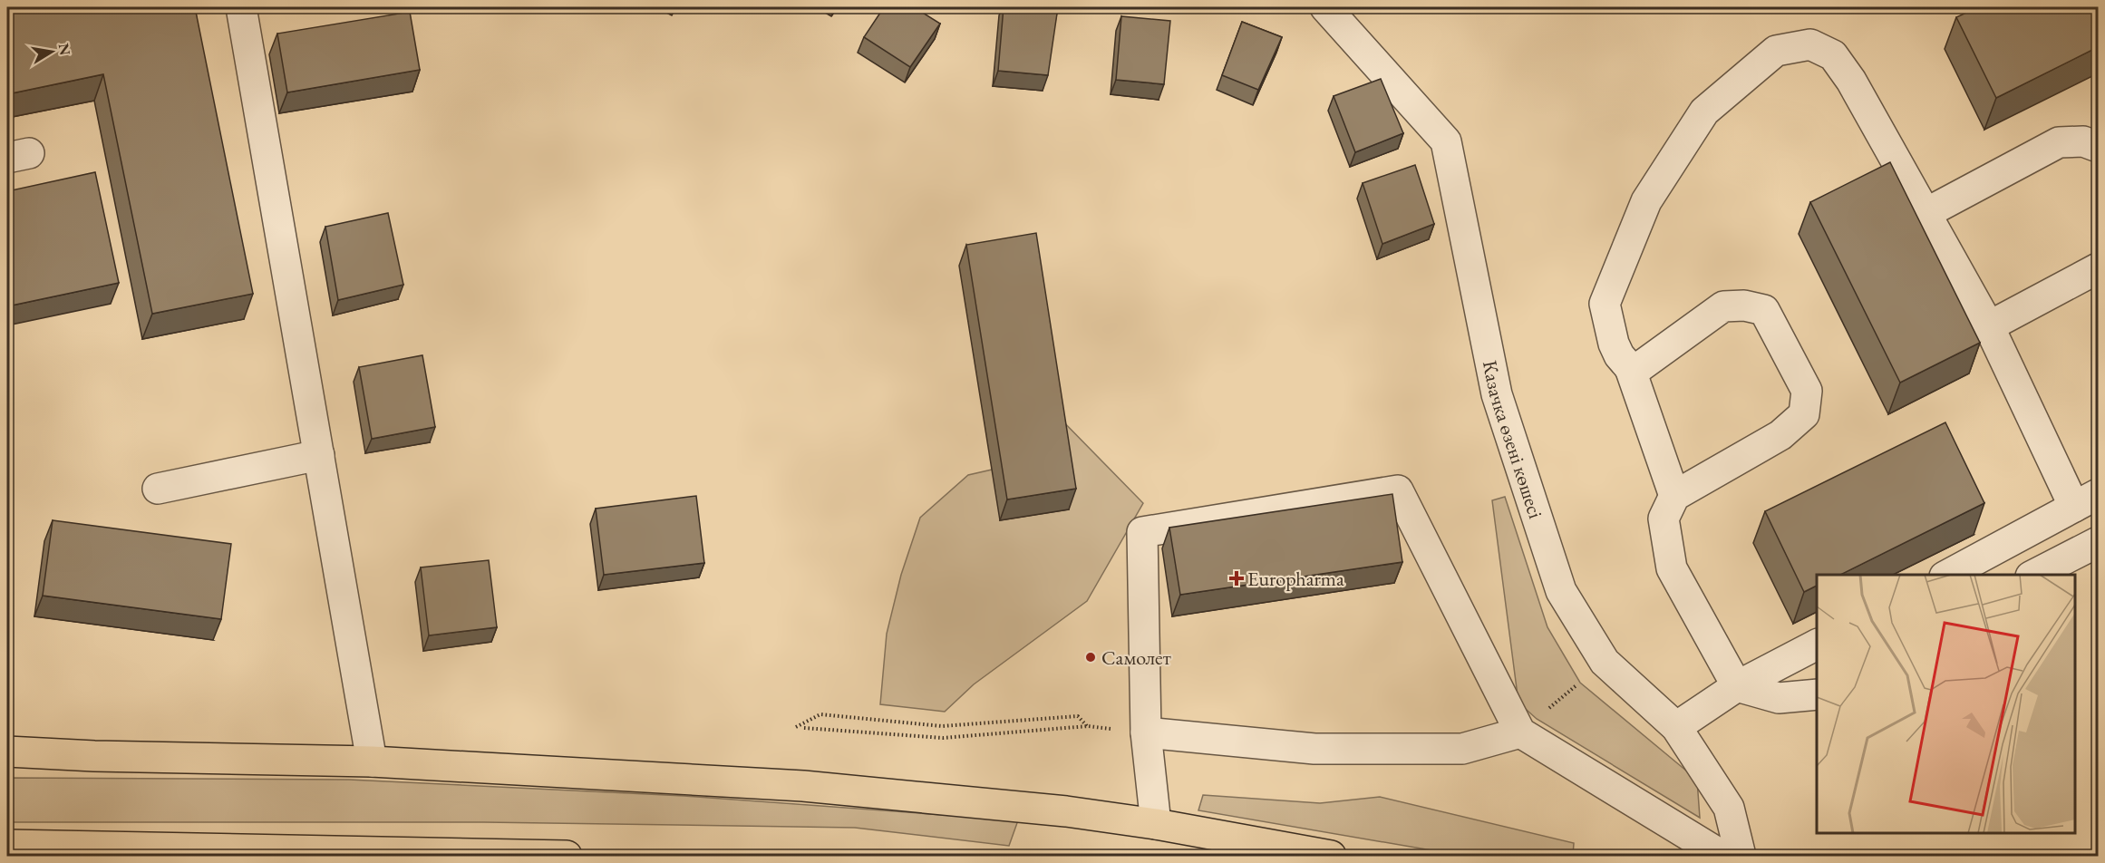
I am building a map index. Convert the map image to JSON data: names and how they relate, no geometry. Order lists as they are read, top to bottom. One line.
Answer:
{"streets":{"street":["Казачка өзені көшесі"]},"places":{"health":["Europharma"],"other":["Самолет"]},"north":"right"}
